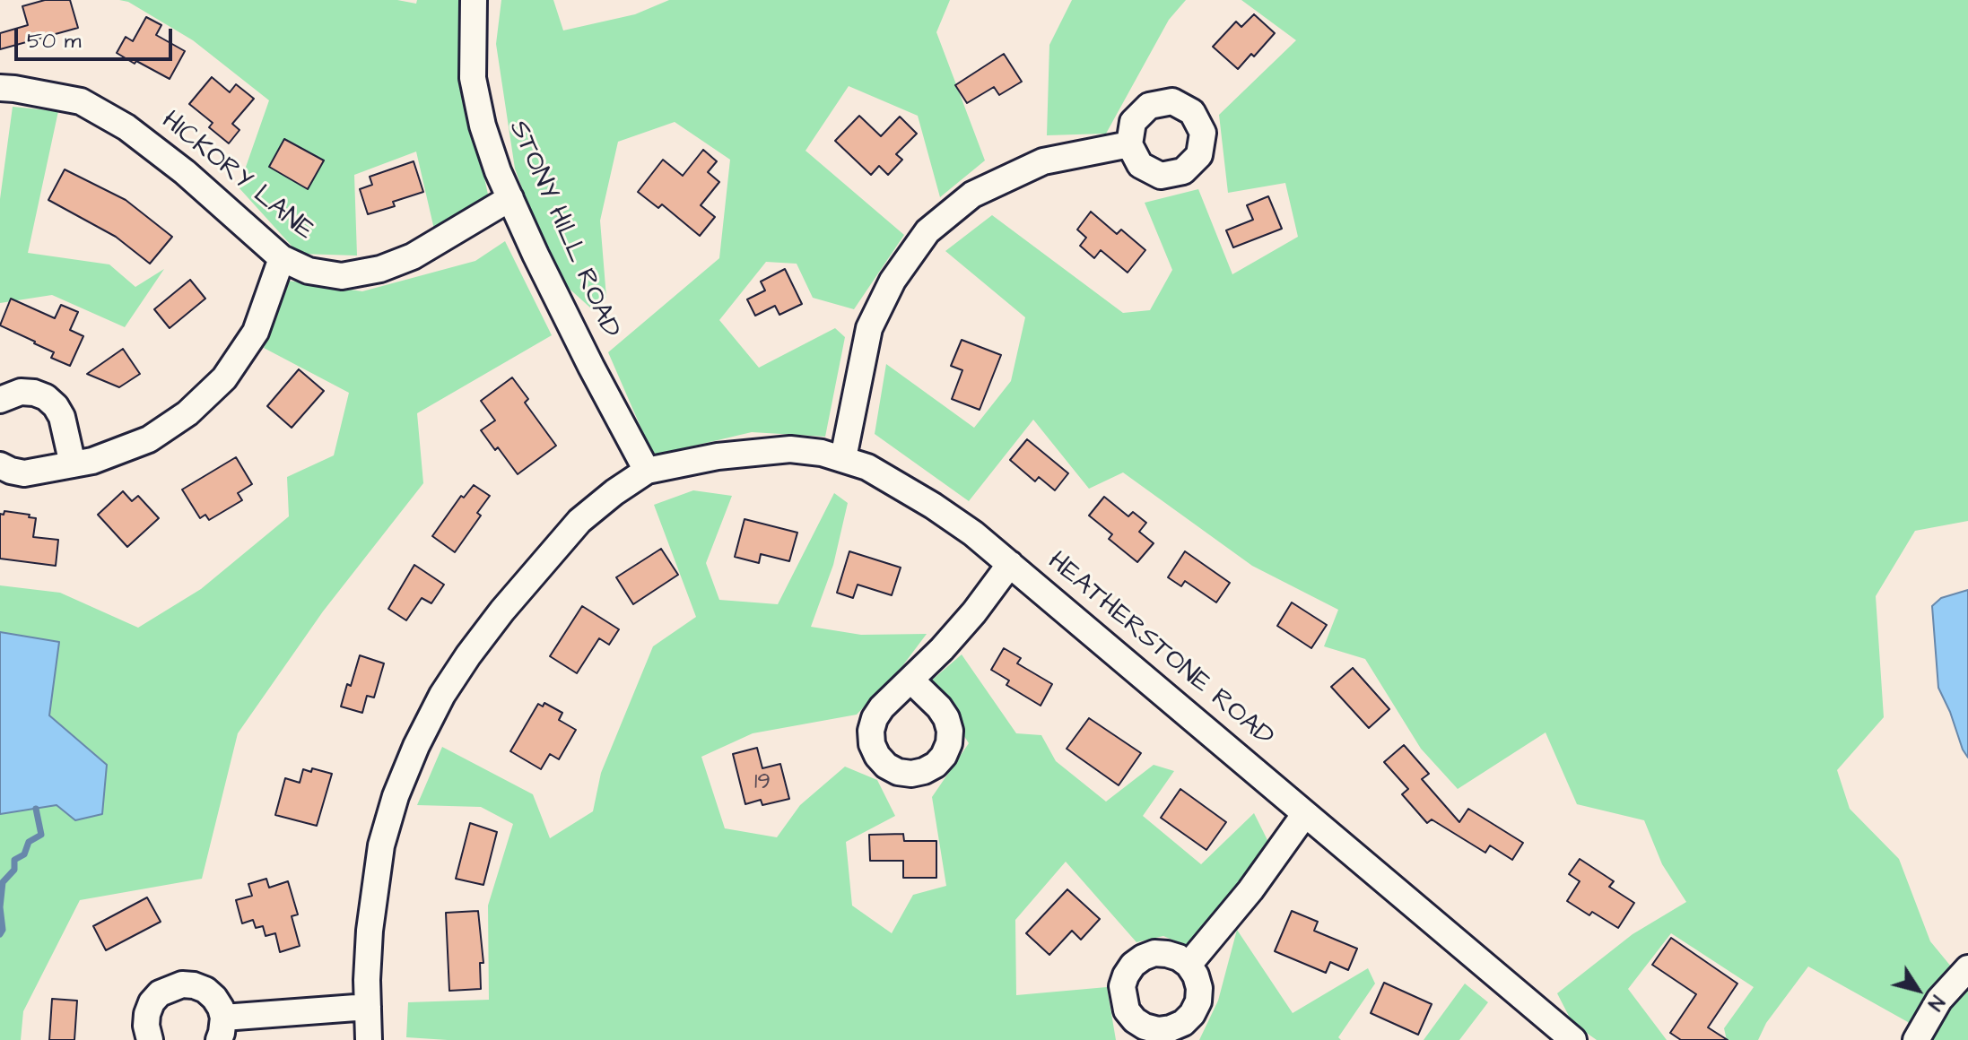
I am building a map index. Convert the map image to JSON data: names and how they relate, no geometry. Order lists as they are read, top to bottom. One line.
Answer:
{"streets":{"street":["HICKORY LANE","STONY HILL ROAD","HEATHERSTONE ROAD"]},"crossings":[["HICKORY LANE","STONY HILL ROAD"],["STONY HILL ROAD","HEATHERSTONE ROAD"]],"house_numbers":["19"],"scale_bar":"50 m","north":"bottom right"}
